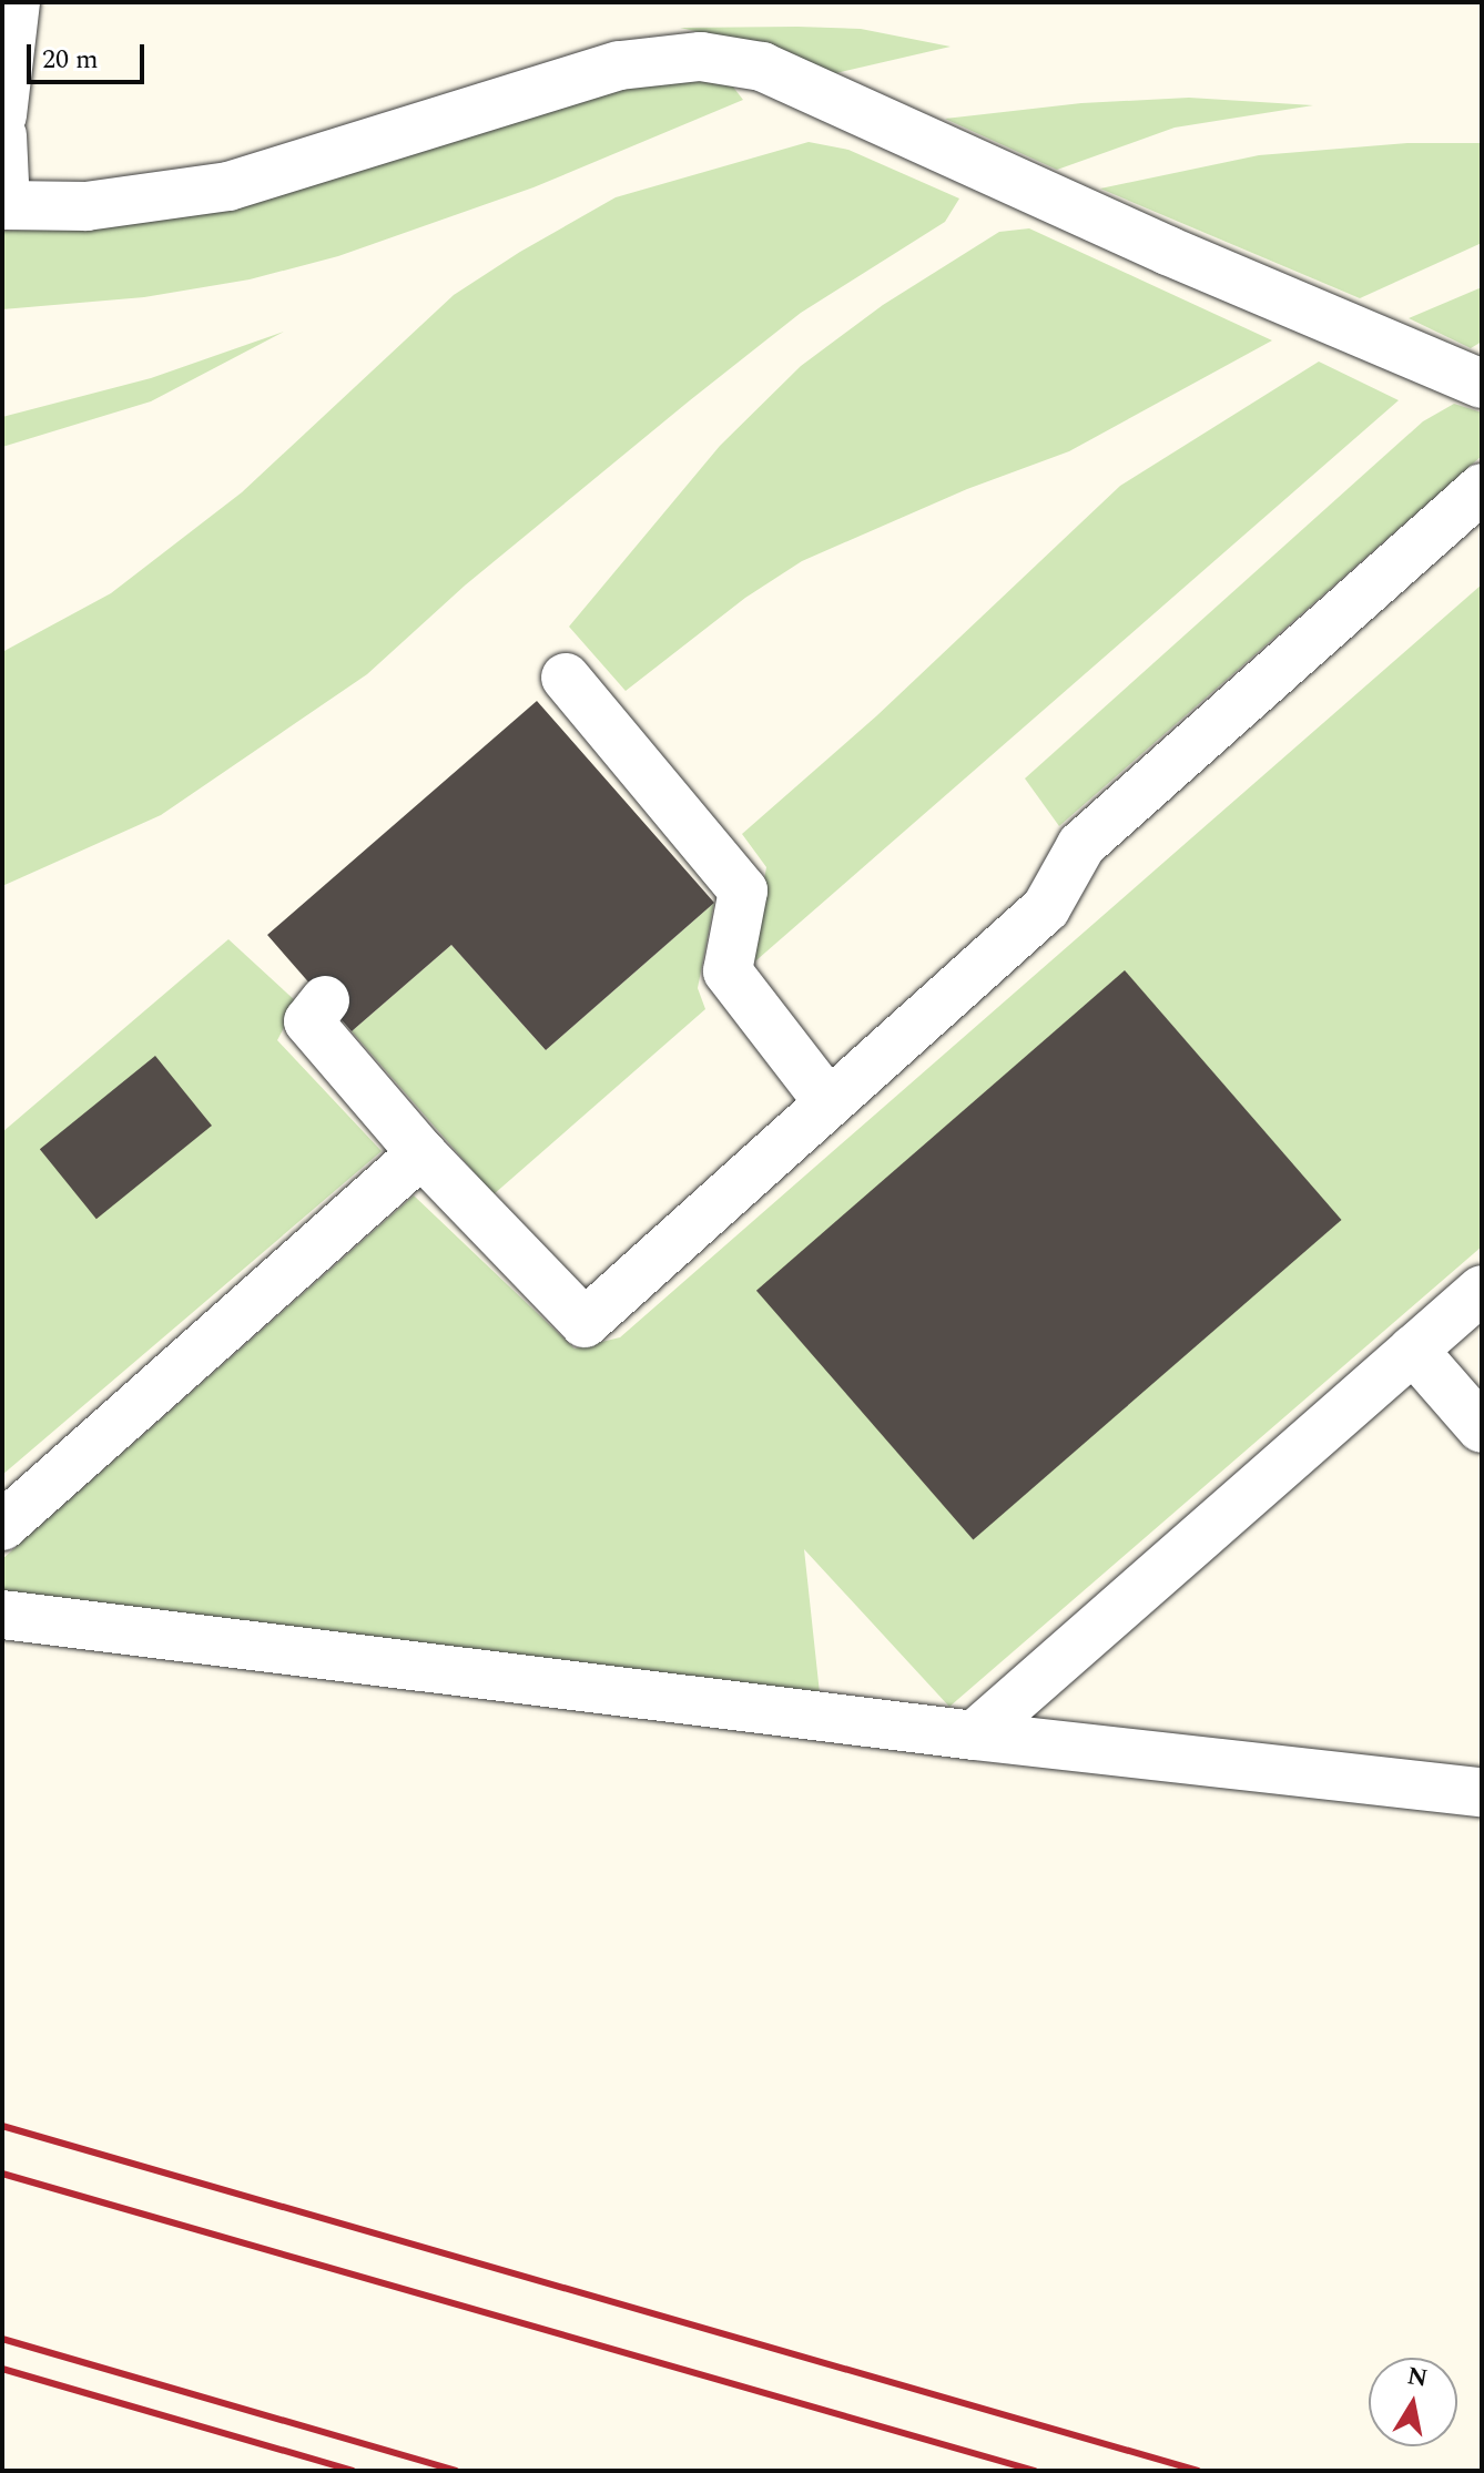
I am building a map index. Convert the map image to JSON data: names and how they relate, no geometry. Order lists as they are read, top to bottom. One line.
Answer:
{"scale_bar":"20 m","north":"top"}
